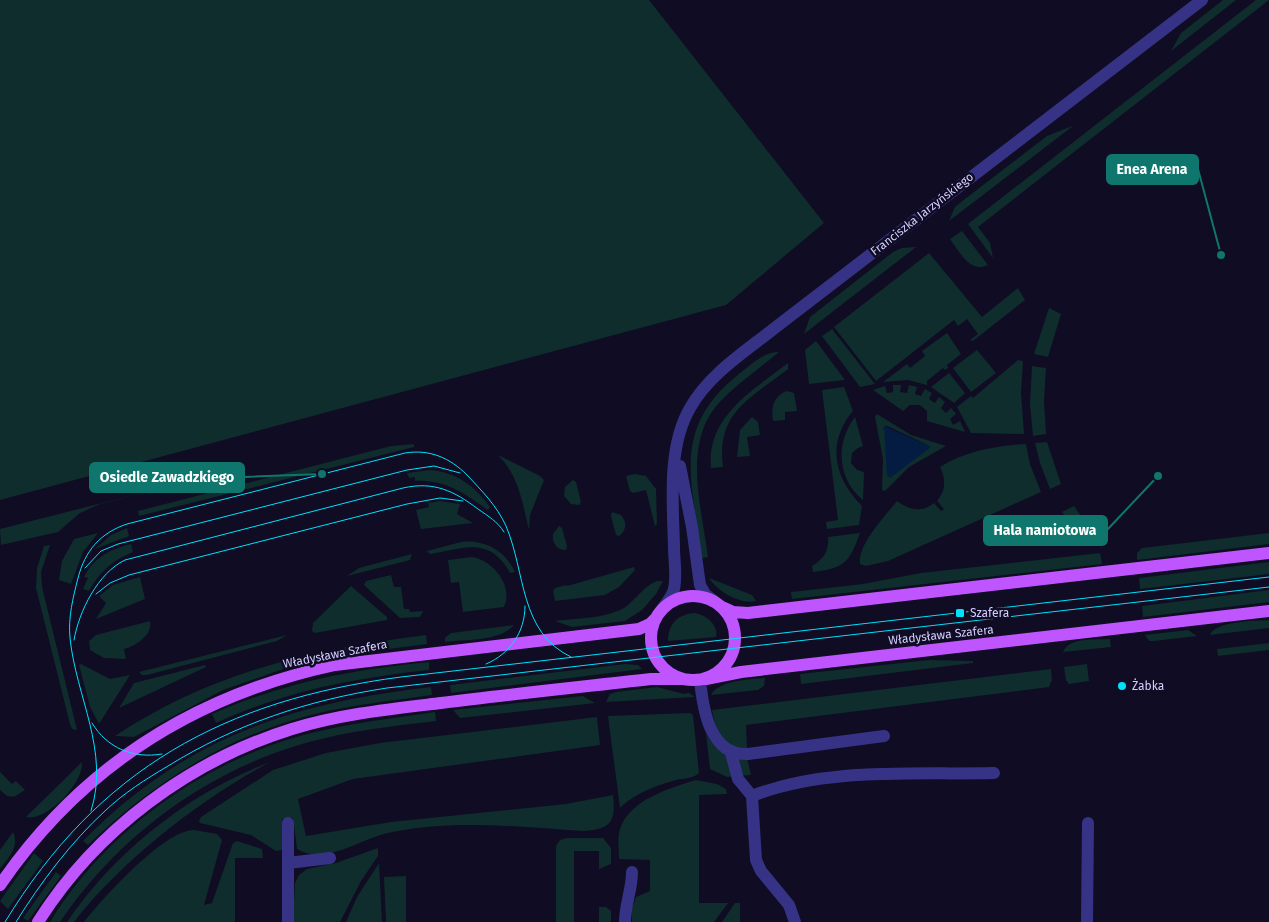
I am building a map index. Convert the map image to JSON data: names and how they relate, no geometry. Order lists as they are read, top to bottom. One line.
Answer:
{"streets":{"main road":["Władysława Szafera"],"street":["Franciszka Jarzyńskiego"]},"crossings":[["Franciszka Jarzyńskiego","Władysława Szafera"]],"places":{"other":["Enea Arena","Osiedle Zawadzkiego","Hala namiotowa","Żabka"],"transit":["Szafera"]}}
